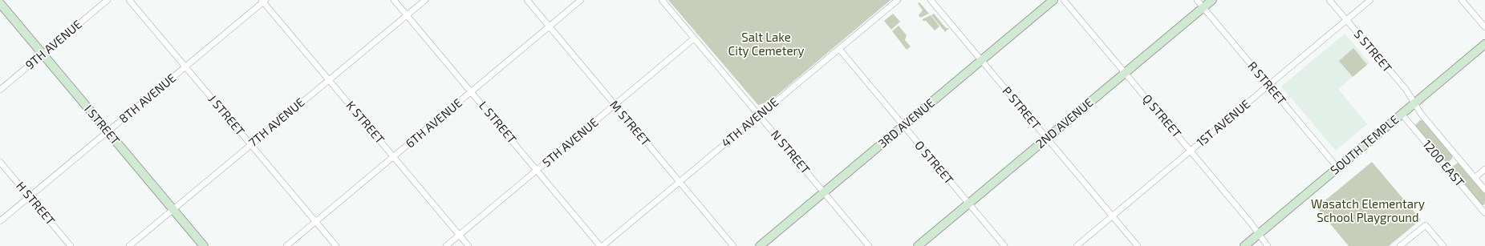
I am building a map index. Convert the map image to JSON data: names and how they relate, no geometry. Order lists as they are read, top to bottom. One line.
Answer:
{"streets":{"street":["9TH AVENUE","S STREET","R STREET","8TH AVENUE","P STREET","J STREET","Q STREET","7TH AVENUE","K STREET","L STREET","4TH AVENUE","6TH AVENUE","M STREET","3RD AVENUE","2ND AVENUE","1ST AVENUE","I STREET","5TH AVENUE","SOUTH TEMPLE","N STREET","O STREET","1200 EAST","H STREET"]},"crossings":[["9TH AVENUE","I STREET"],["S STREET","1ST AVENUE"],["S STREET","SOUTH TEMPLE"],["S STREET","1200 EAST"],["R STREET","2ND AVENUE"],["R STREET","1ST AVENUE"],["R STREET","SOUTH TEMPLE"],["8TH AVENUE","J STREET"],["8TH AVENUE","K STREET"],["8TH AVENUE","I STREET"],["8TH AVENUE","H STREET"],["P STREET","3RD AVENUE"],["P STREET","2ND AVENUE"],["P STREET","1ST AVENUE"],["J STREET","7TH AVENUE"],["J STREET","6TH AVENUE"],["Q STREET","2ND AVENUE"],["Q STREET","1ST AVENUE"],["Q STREET","SOUTH TEMPLE"],["7TH AVENUE","K STREET"],["7TH AVENUE","L STREET"],["7TH AVENUE","I STREET"],["K STREET","6TH AVENUE"],["K STREET","5TH AVENUE"],["L STREET","4TH AVENUE"],["L STREET","6TH AVENUE"],["L STREET","5TH AVENUE"],["4TH AVENUE","M STREET"],["4TH AVENUE","N STREET"],["4TH AVENUE","O STREET"],["6TH AVENUE","M STREET"],["M STREET","5TH AVENUE"],["3RD AVENUE","N STREET"],["3RD AVENUE","O STREET"],["2ND AVENUE","O STREET"],["5TH AVENUE","N STREET"],["SOUTH TEMPLE","1200 EAST"]],"parks":["Salt Lake City Cemetery","Wasatch Elementary School Playground"]}
